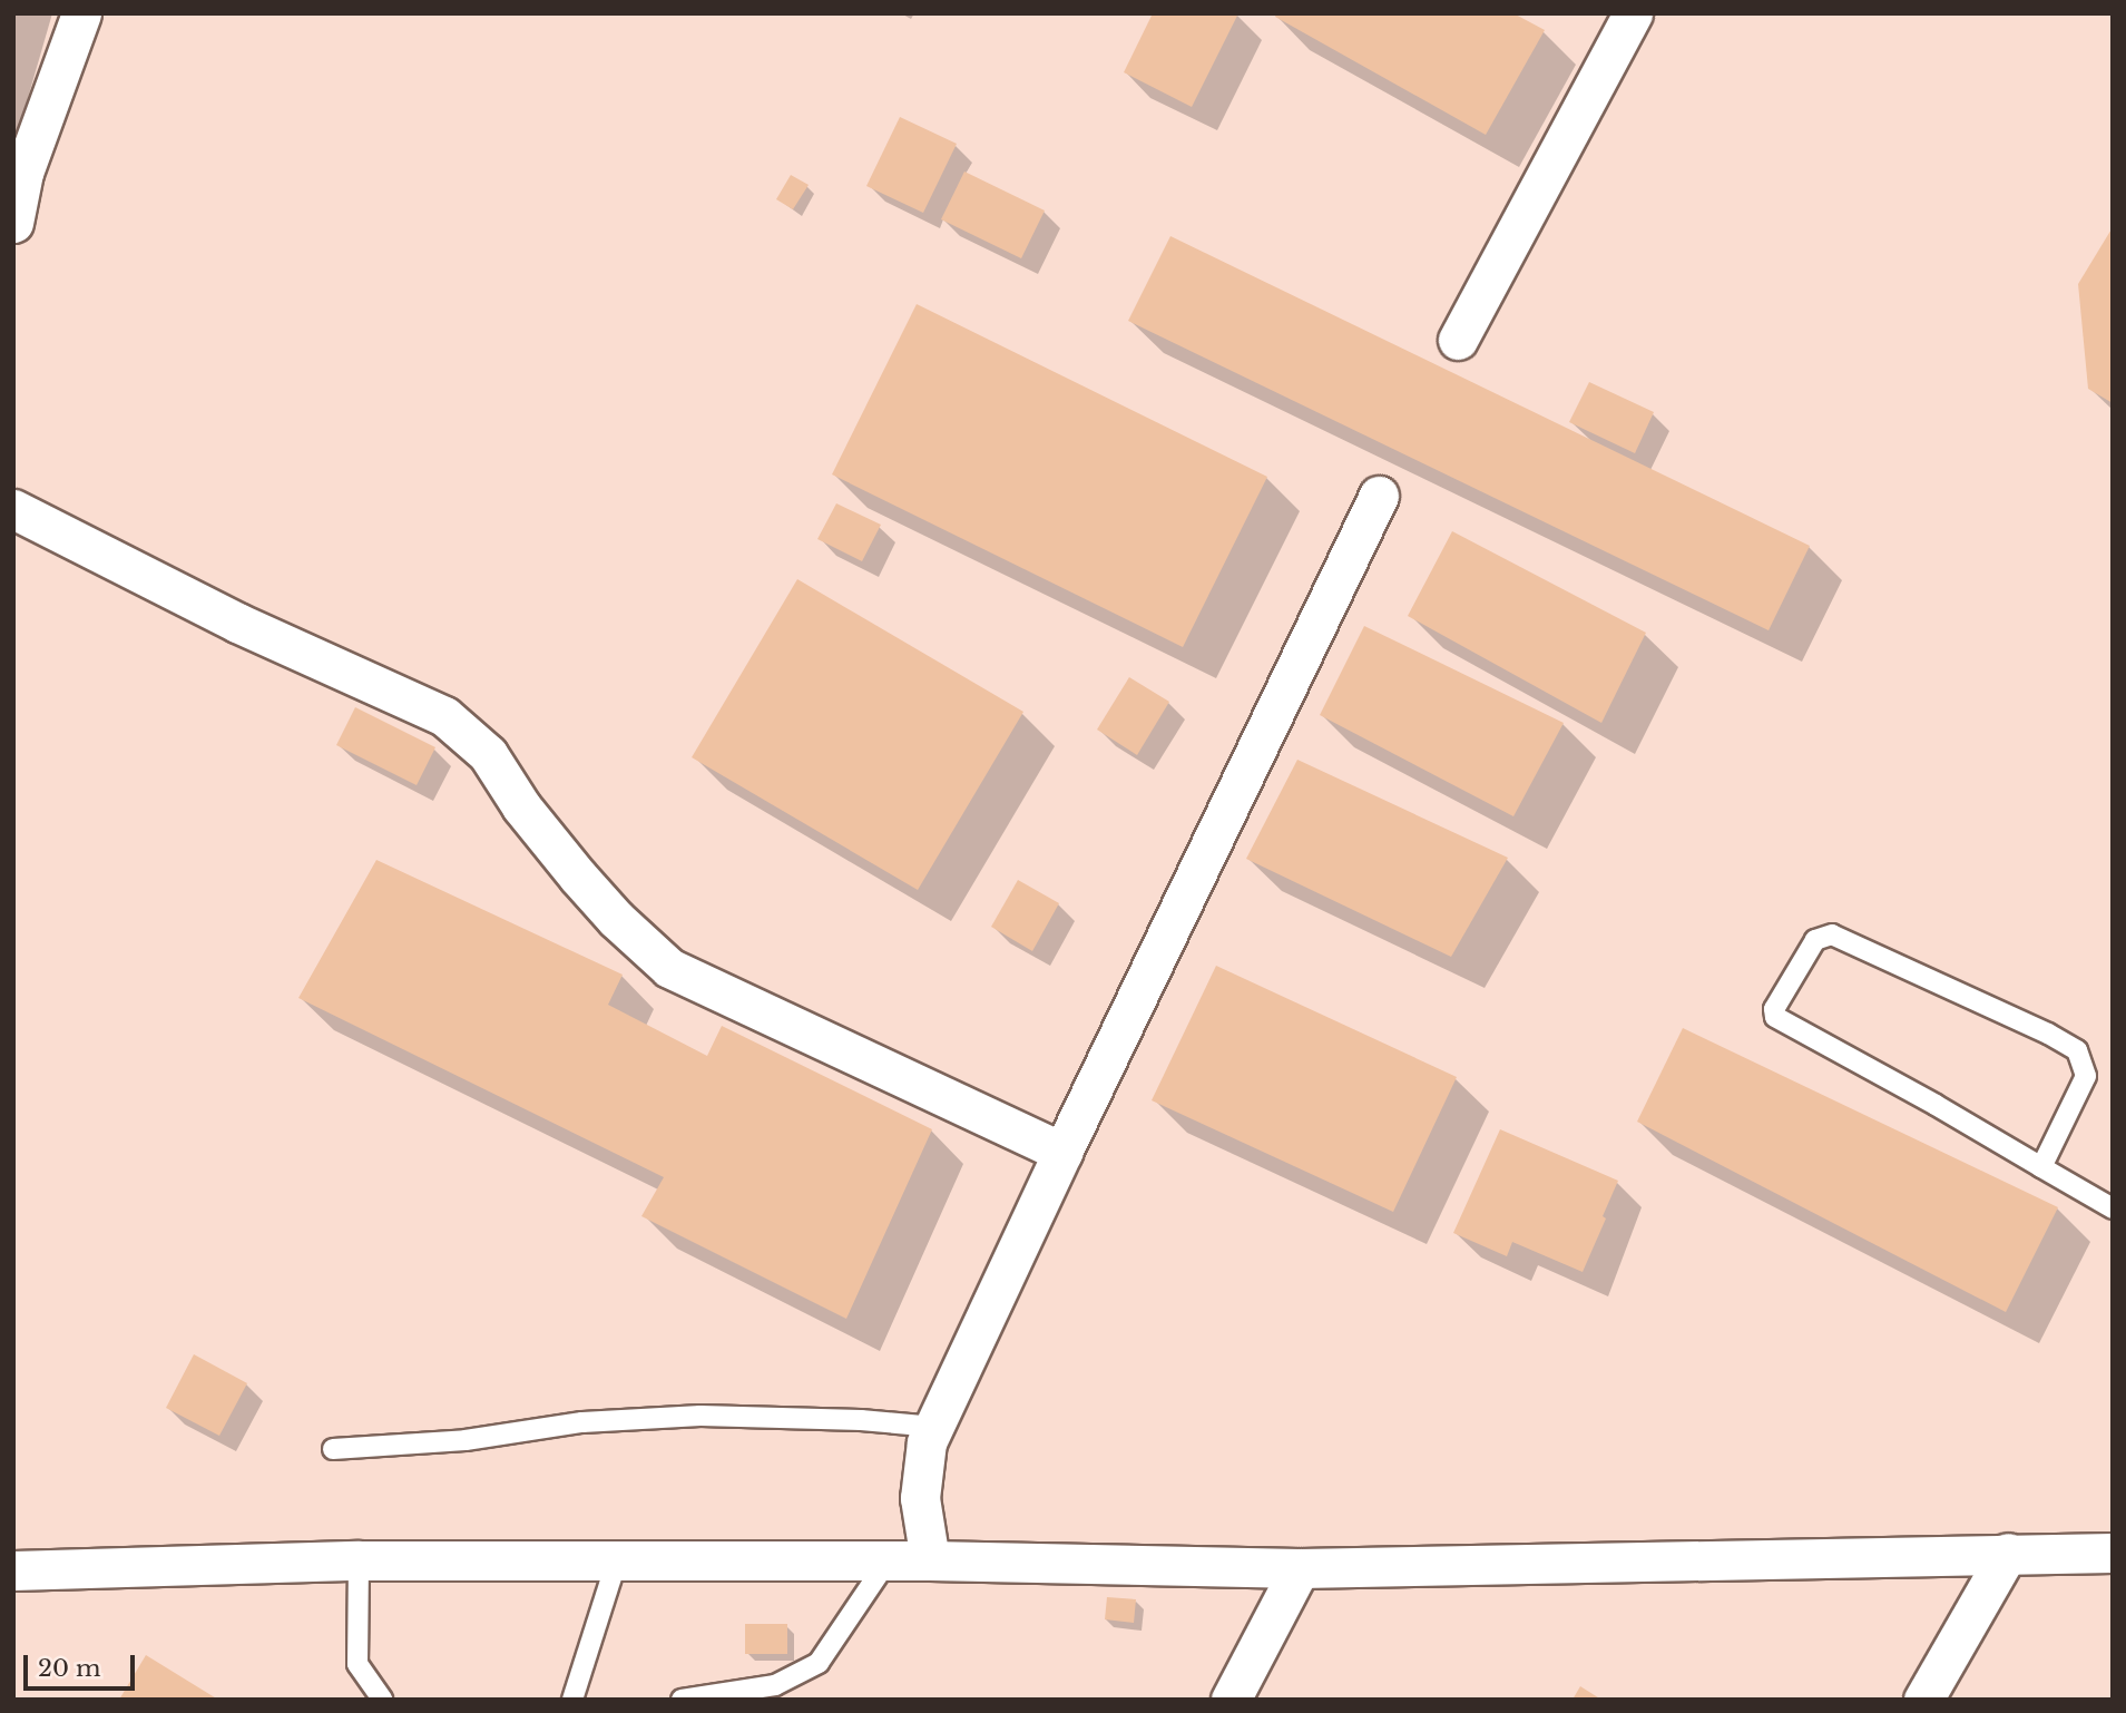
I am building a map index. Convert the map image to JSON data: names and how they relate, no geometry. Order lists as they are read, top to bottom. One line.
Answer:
{"scale_bar":"20 m"}
